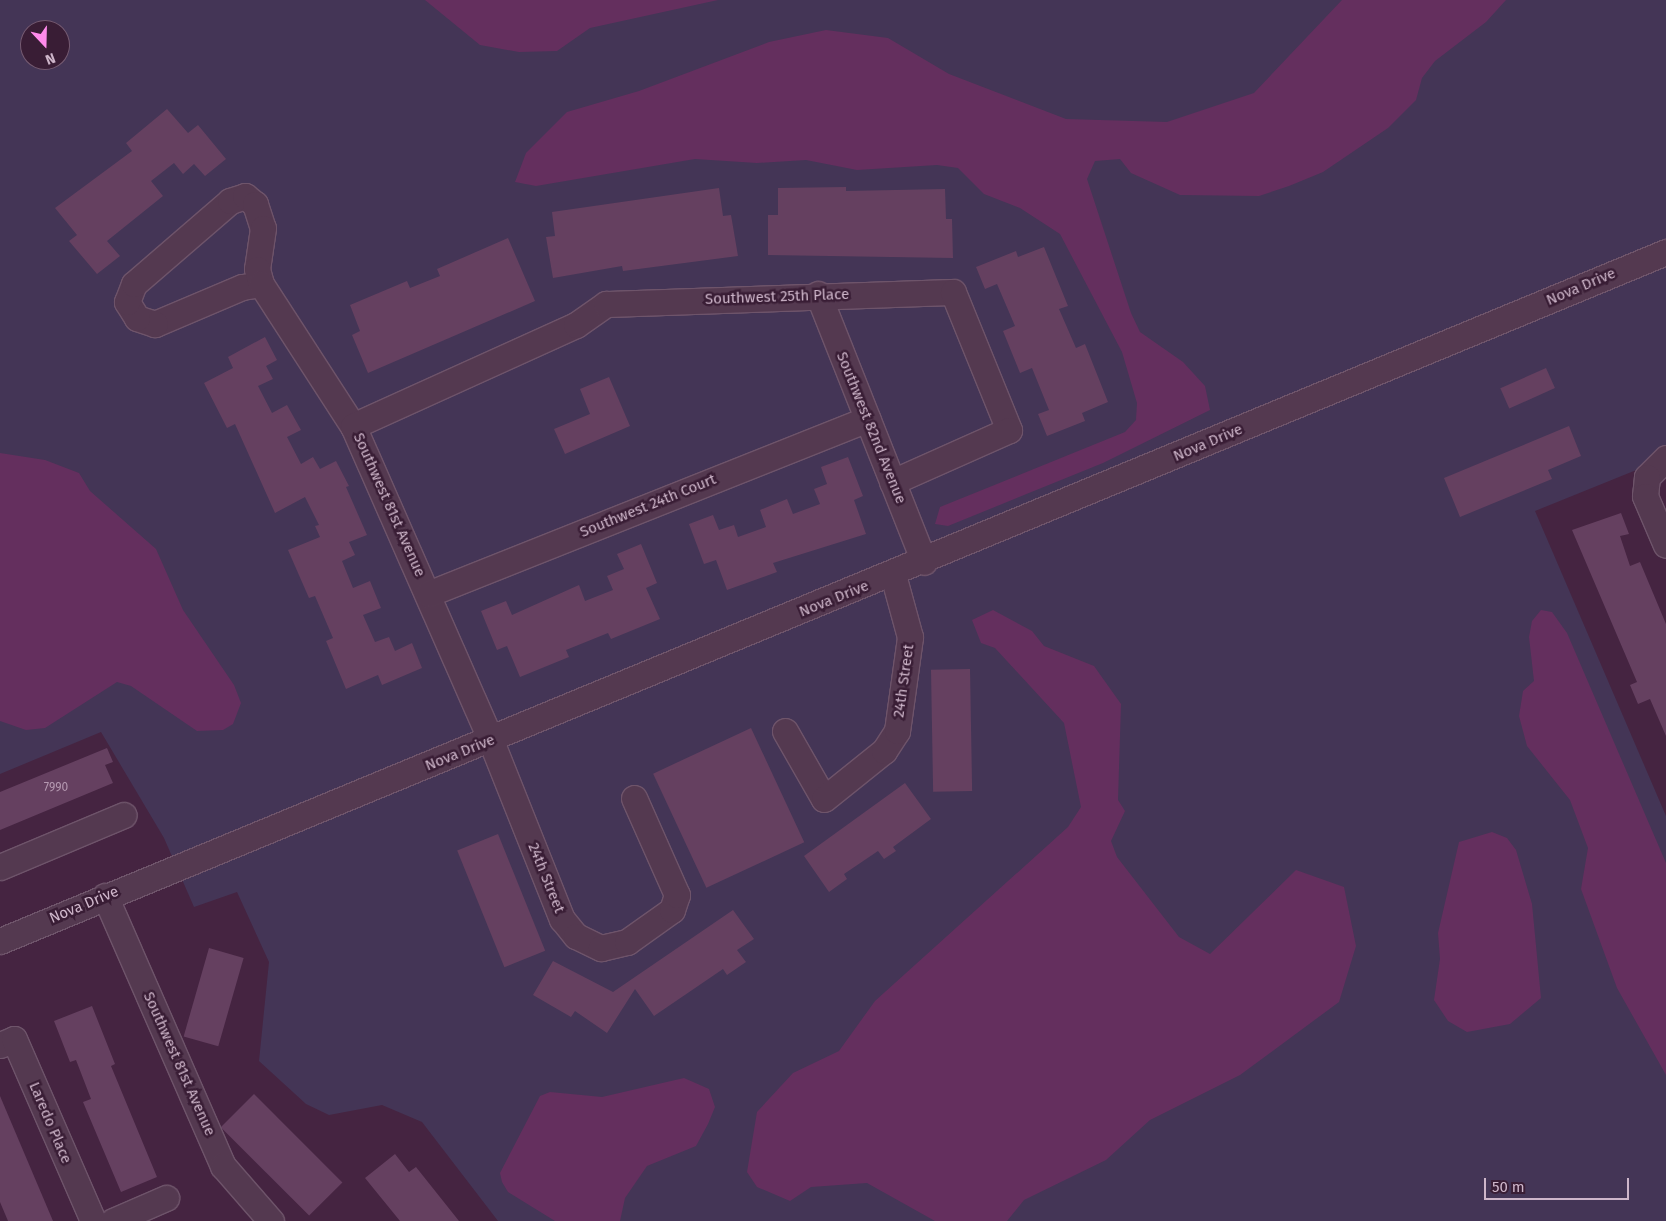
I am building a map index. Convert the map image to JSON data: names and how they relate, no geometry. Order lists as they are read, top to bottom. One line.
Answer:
{"streets":{"street":["Nova Drive","Southwest 25th Place","Southwest 82nd Avenue","Southwest 81st Avenue","Southwest 24th Court","24th Street","Laredo Place"]},"crossings":[["Nova Drive","Southwest 82nd Avenue"],["Nova Drive","Southwest 81st Avenue"],["Nova Drive","24th Street"],["Southwest 25th Place","Southwest 82nd Avenue"],["Southwest 25th Place","Southwest 81st Avenue"],["Southwest 82nd Avenue","Southwest 24th Court"],["Southwest 81st Avenue","Southwest 24th Court"],["Southwest 81st Avenue","24th Street"]],"house_numbers":["7990"],"scale_bar":"50 m","north":"bottom"}
